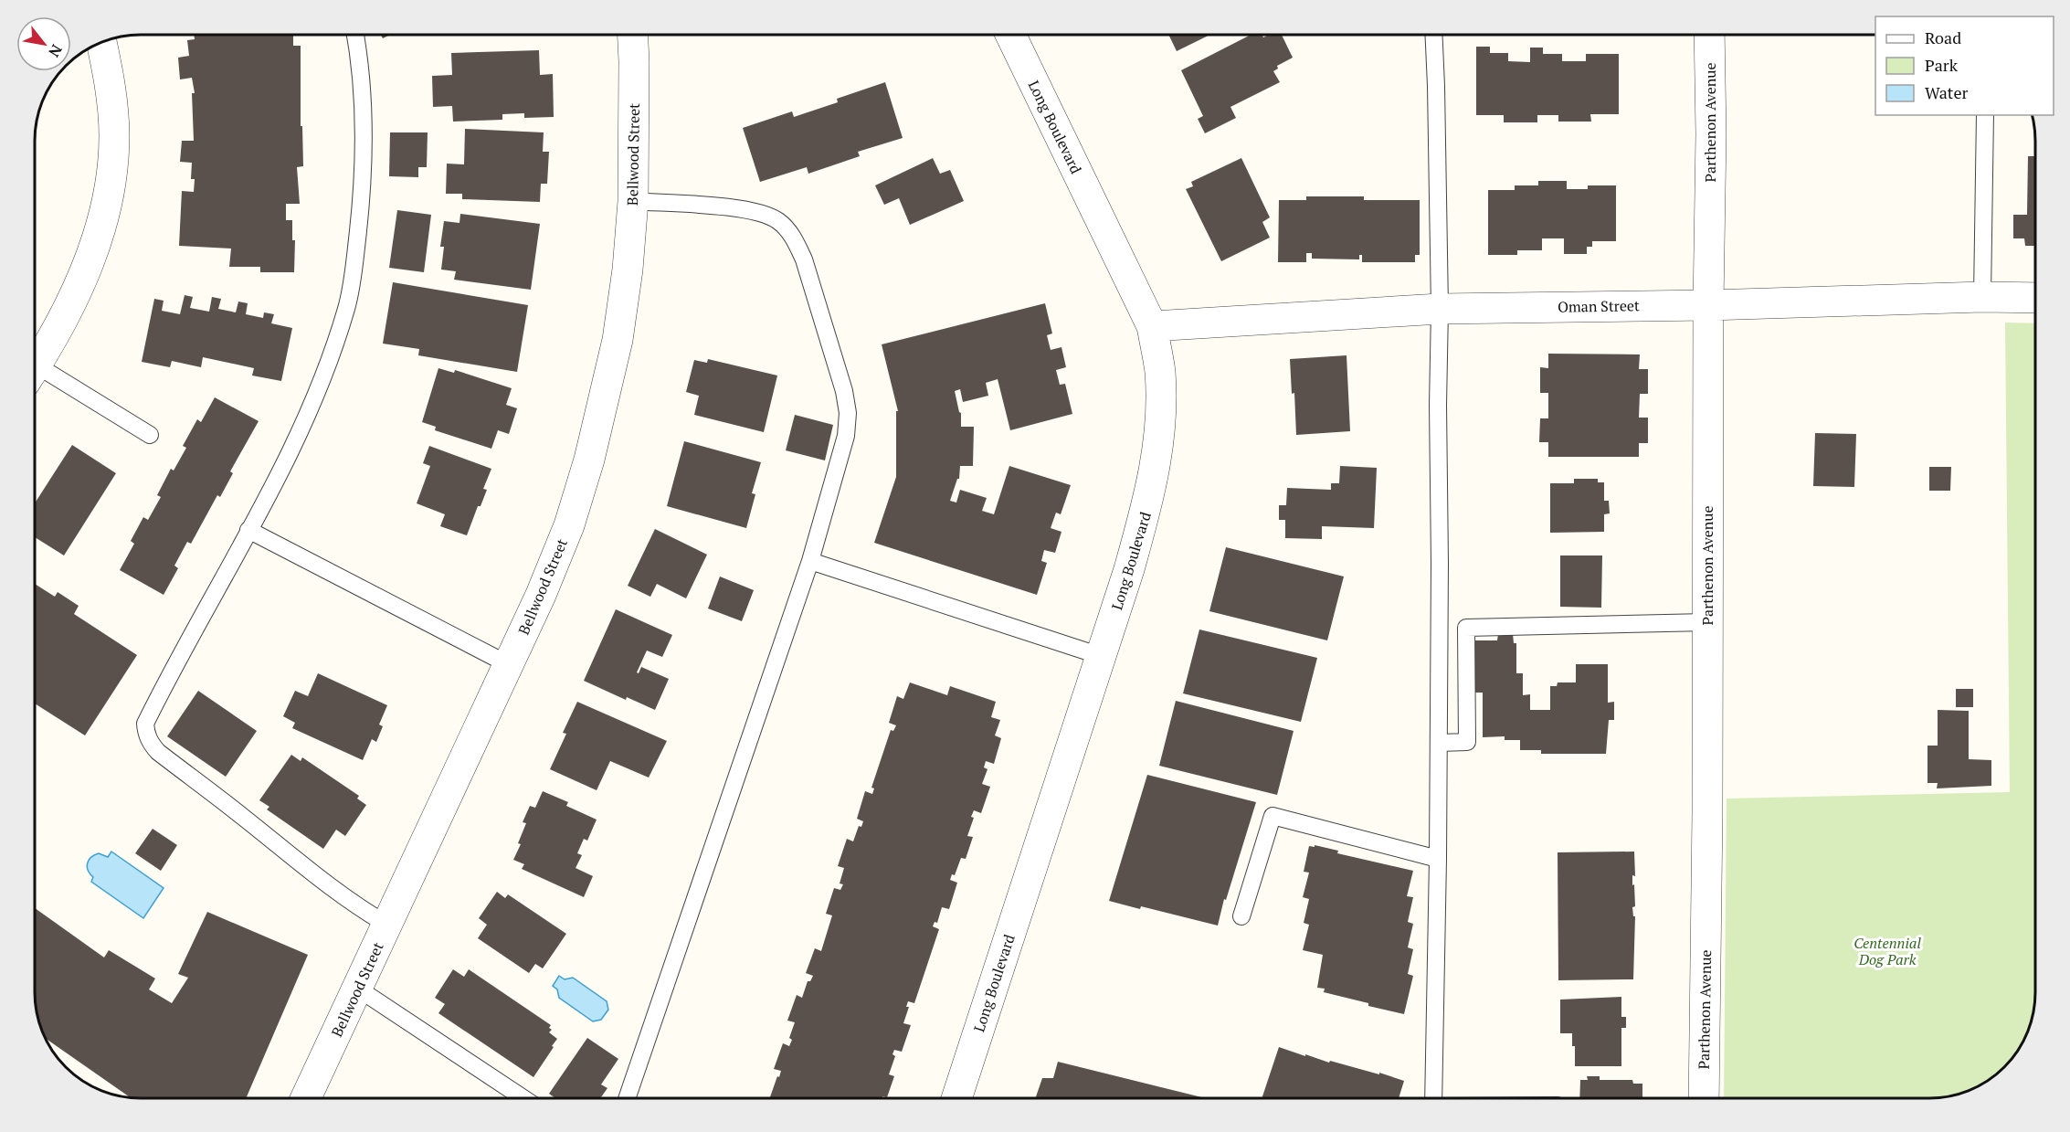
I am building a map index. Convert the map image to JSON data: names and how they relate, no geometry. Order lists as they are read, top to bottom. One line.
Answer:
{"streets":{"street":["Parthenon Avenue","Long Boulevard","Bellwood Street","Oman Street"]},"crossings":[["Parthenon Avenue","Oman Street"],["Long Boulevard","Oman Street"]],"parks":["Centennial Dog Park"],"legend":["Road","Park","Water"],"north":"bottom right"}
